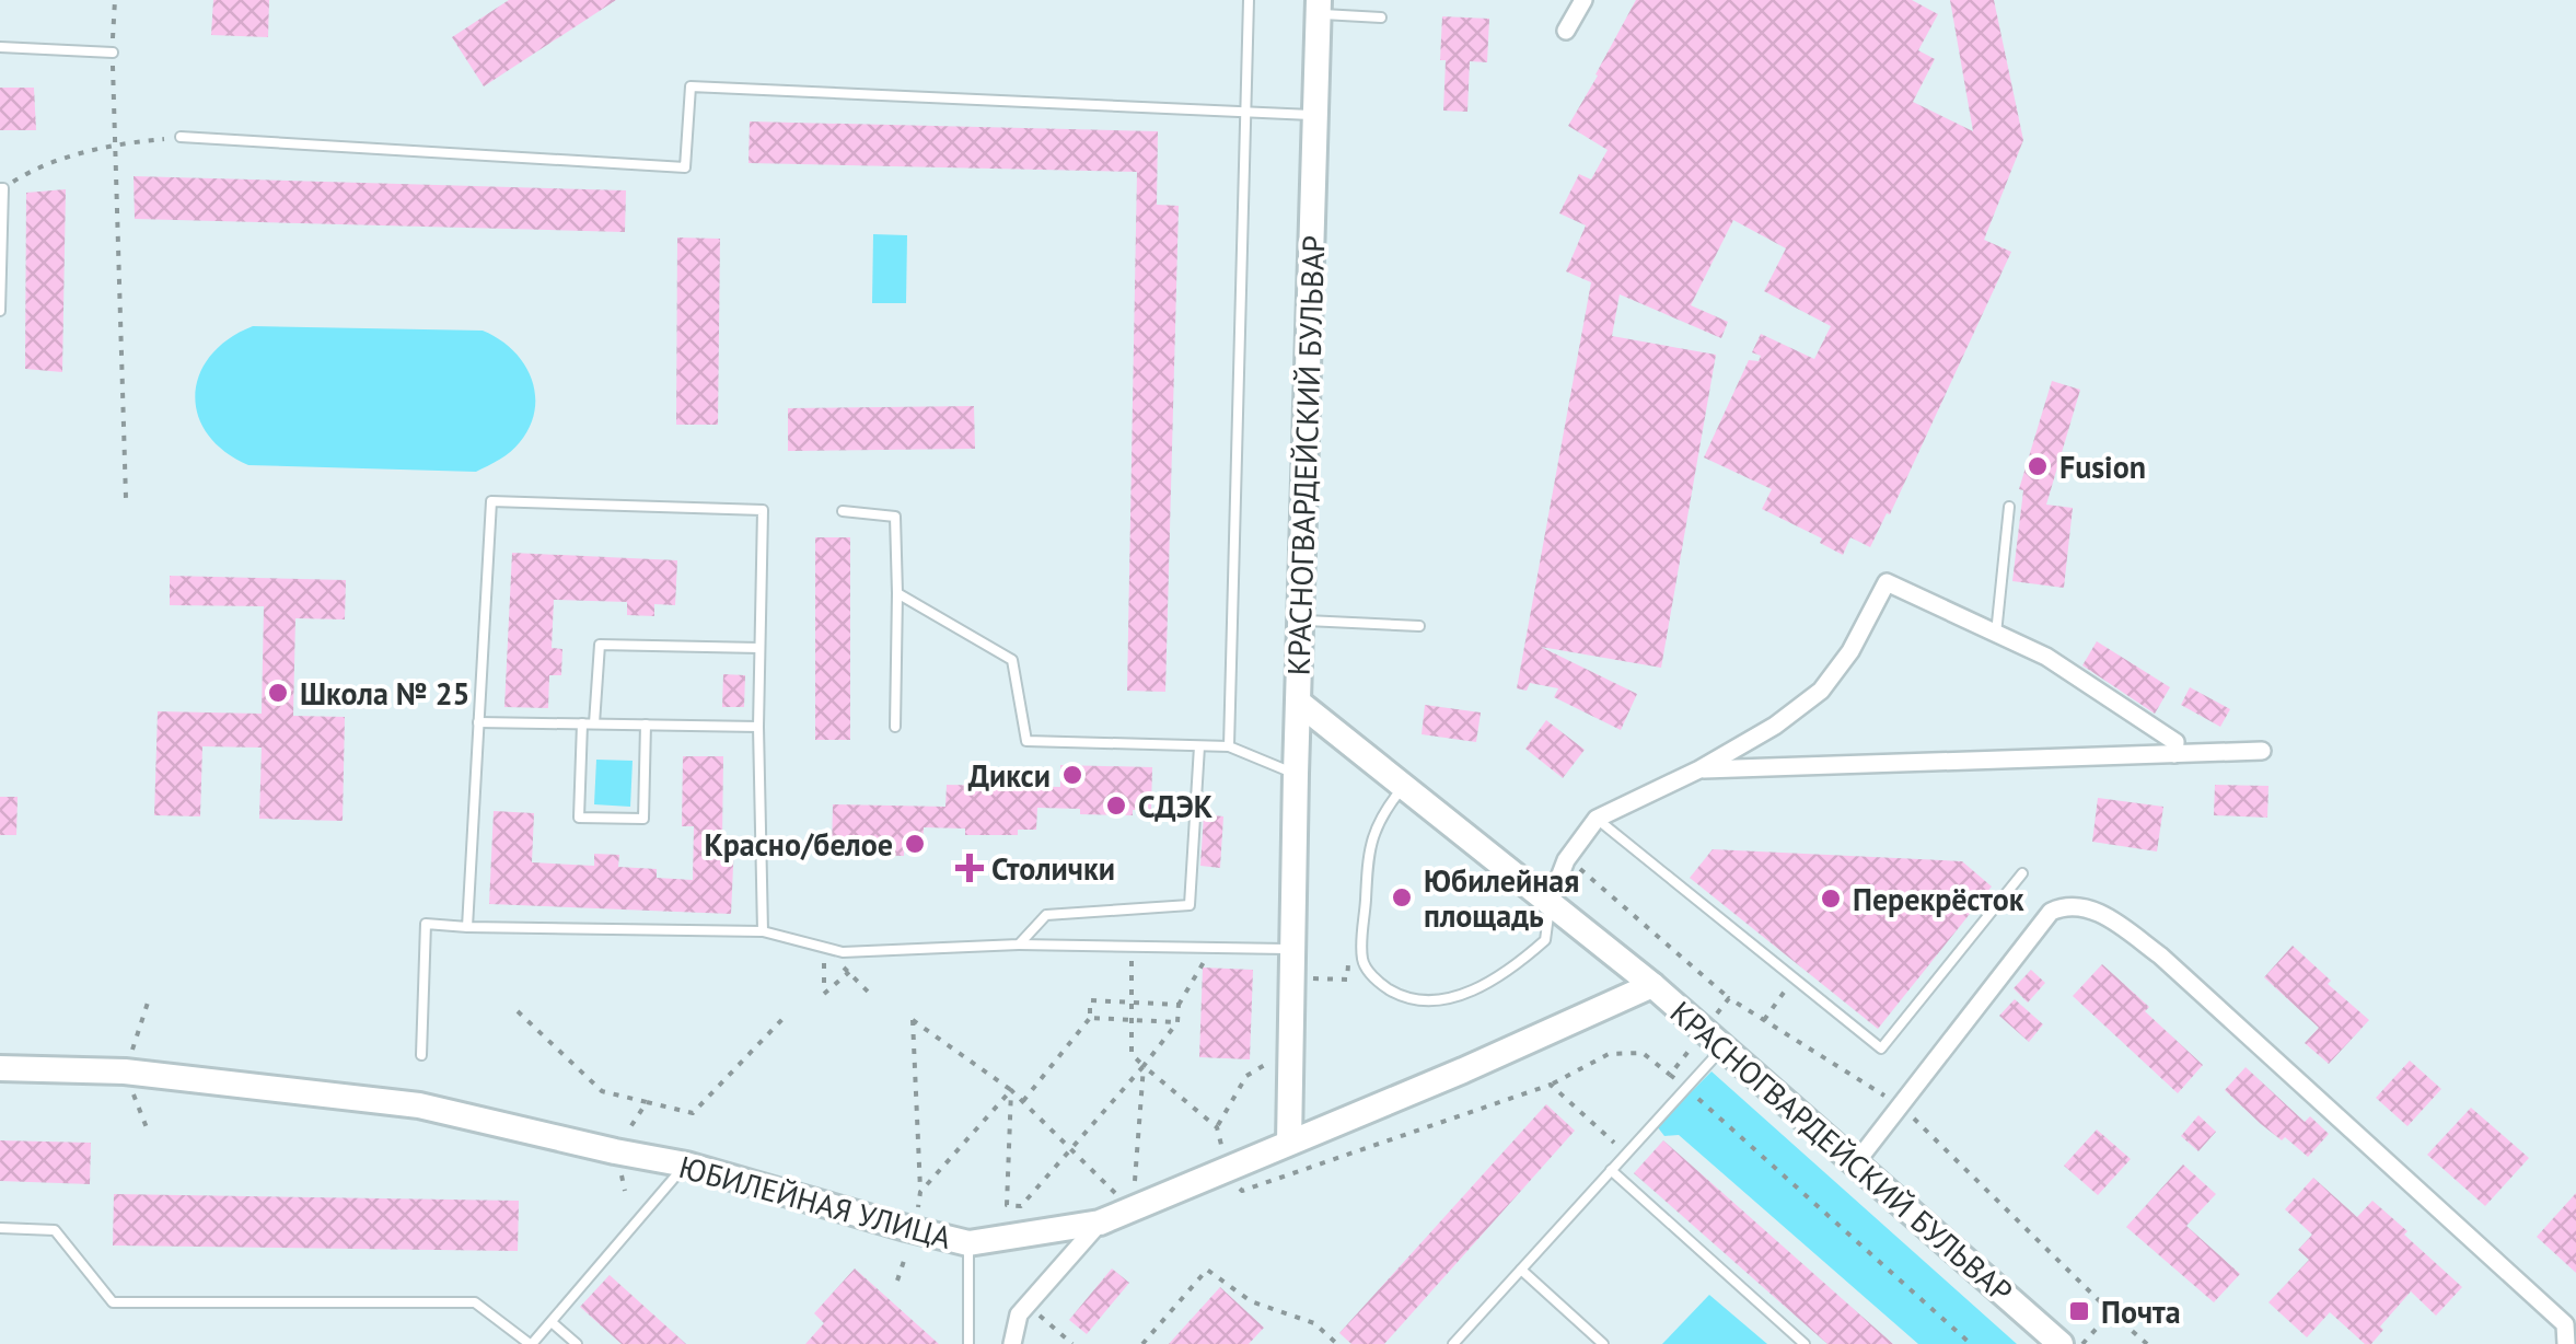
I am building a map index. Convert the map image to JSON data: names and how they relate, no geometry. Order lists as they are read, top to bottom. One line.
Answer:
{"streets":{"street":["КРАСНОГВАРДЕЙСКИЙ БУЛЬВАР","ЮБИЛЕЙНАЯ УЛИЦА"]},"crossings":[["КРАСНОГВАРДЕЙСКИЙ БУЛЬВАР","ЮБИЛЕЙНАЯ УЛИЦА"]],"places":{"other":["Fusion","Школа № 25","Дикси","СДЭК","Красно/белое","Юбилейная площадь","Перекрёсток"],"health":["Столички"],"transit":["Почта"]}}
